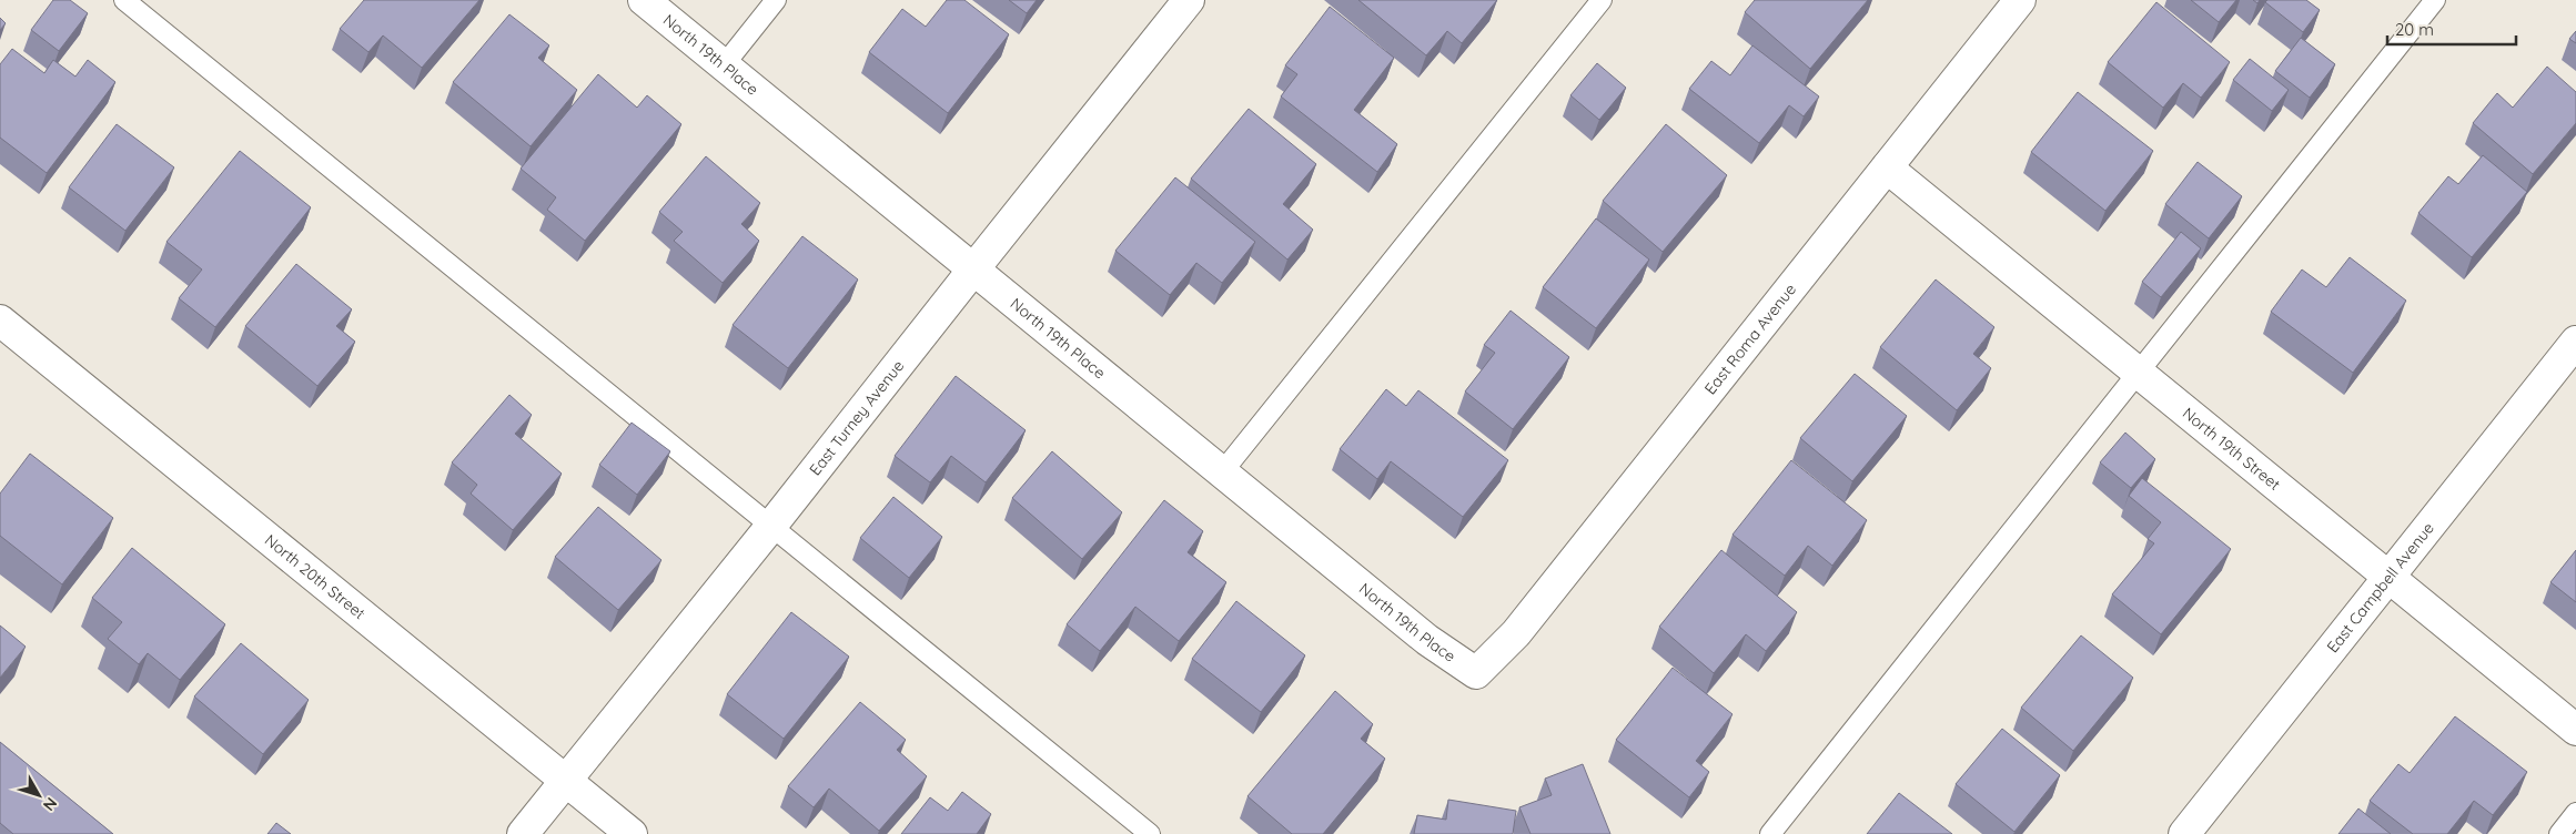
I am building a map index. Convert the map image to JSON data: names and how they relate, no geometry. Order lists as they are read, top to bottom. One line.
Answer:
{"streets":{"street":["North 19th Place","East Roma Avenue","East Turney Avenue","North 19th Street","North 20th Street","East Campbell Avenue"]},"crossings":[["North 19th Place","East Roma Avenue"],["North 19th Place","East Turney Avenue"],["East Roma Avenue","North 19th Street"],["East Turney Avenue","North 20th Street"],["North 19th Street","East Campbell Avenue"]],"scale_bar":"20 m","north":"bottom right"}
